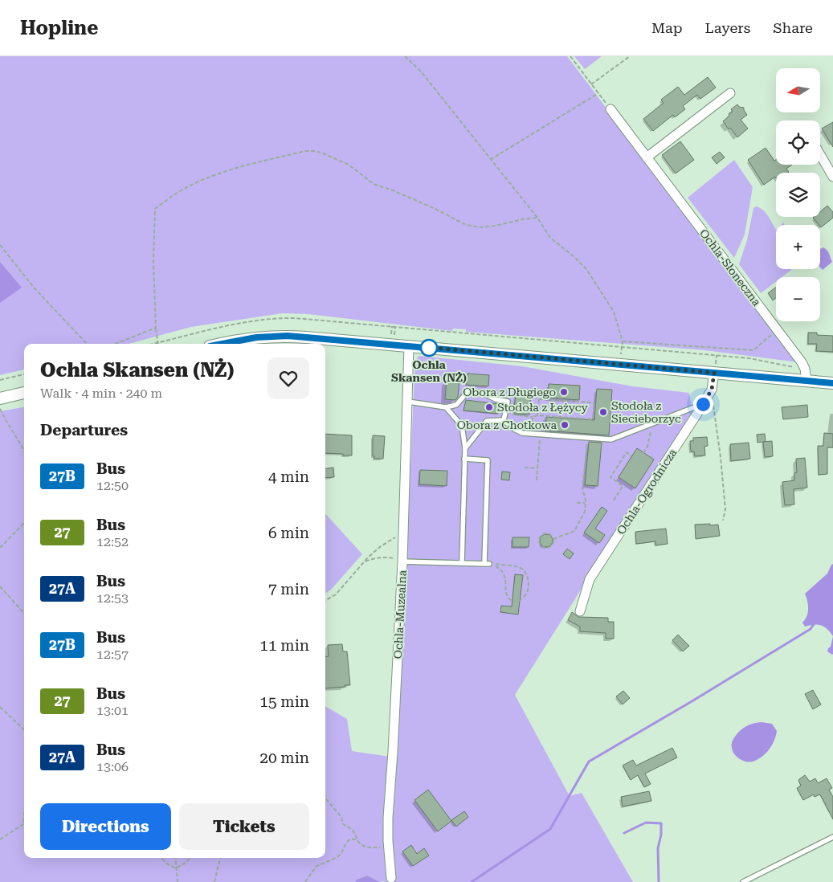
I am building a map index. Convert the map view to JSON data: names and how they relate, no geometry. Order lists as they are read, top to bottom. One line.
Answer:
{"streets":{"street":["Ochla-Słoneczna","Ochla-Ogrodnicza","Ochla-Muzealna"]},"places":["Ochla Skansen (NŻ)","Obora z Długiego","Stodoła z Łężycy","Stodoła z Siecieborzyc","Obora z Chotkowa"],"lines":["bus line 27B"],"north":"left","page":{"header":"Hopline","nav":["Map","Layers","Share"],"map_buttons":["+","−"],"heading":[["Ochla Skansen (NŻ)","Walk · 4 min · 240 m"],"Departures"],"list":[{"mark":"27B","name":"Bus","note":"12:50","value":"4 min"},{"mark":"27","name":"Bus","note":"12:52","value":"6 min"},{"mark":"27A","name":"Bus","note":"12:53","value":"7 min"},{"mark":"27B","name":"Bus","note":"12:57","value":"11 min"},{"mark":"27","name":"Bus","note":"13:01","value":"15 min"},{"mark":"27A","name":"Bus","note":"13:06","value":"20 min"}],"buttons":["Directions","Tickets"]}}
